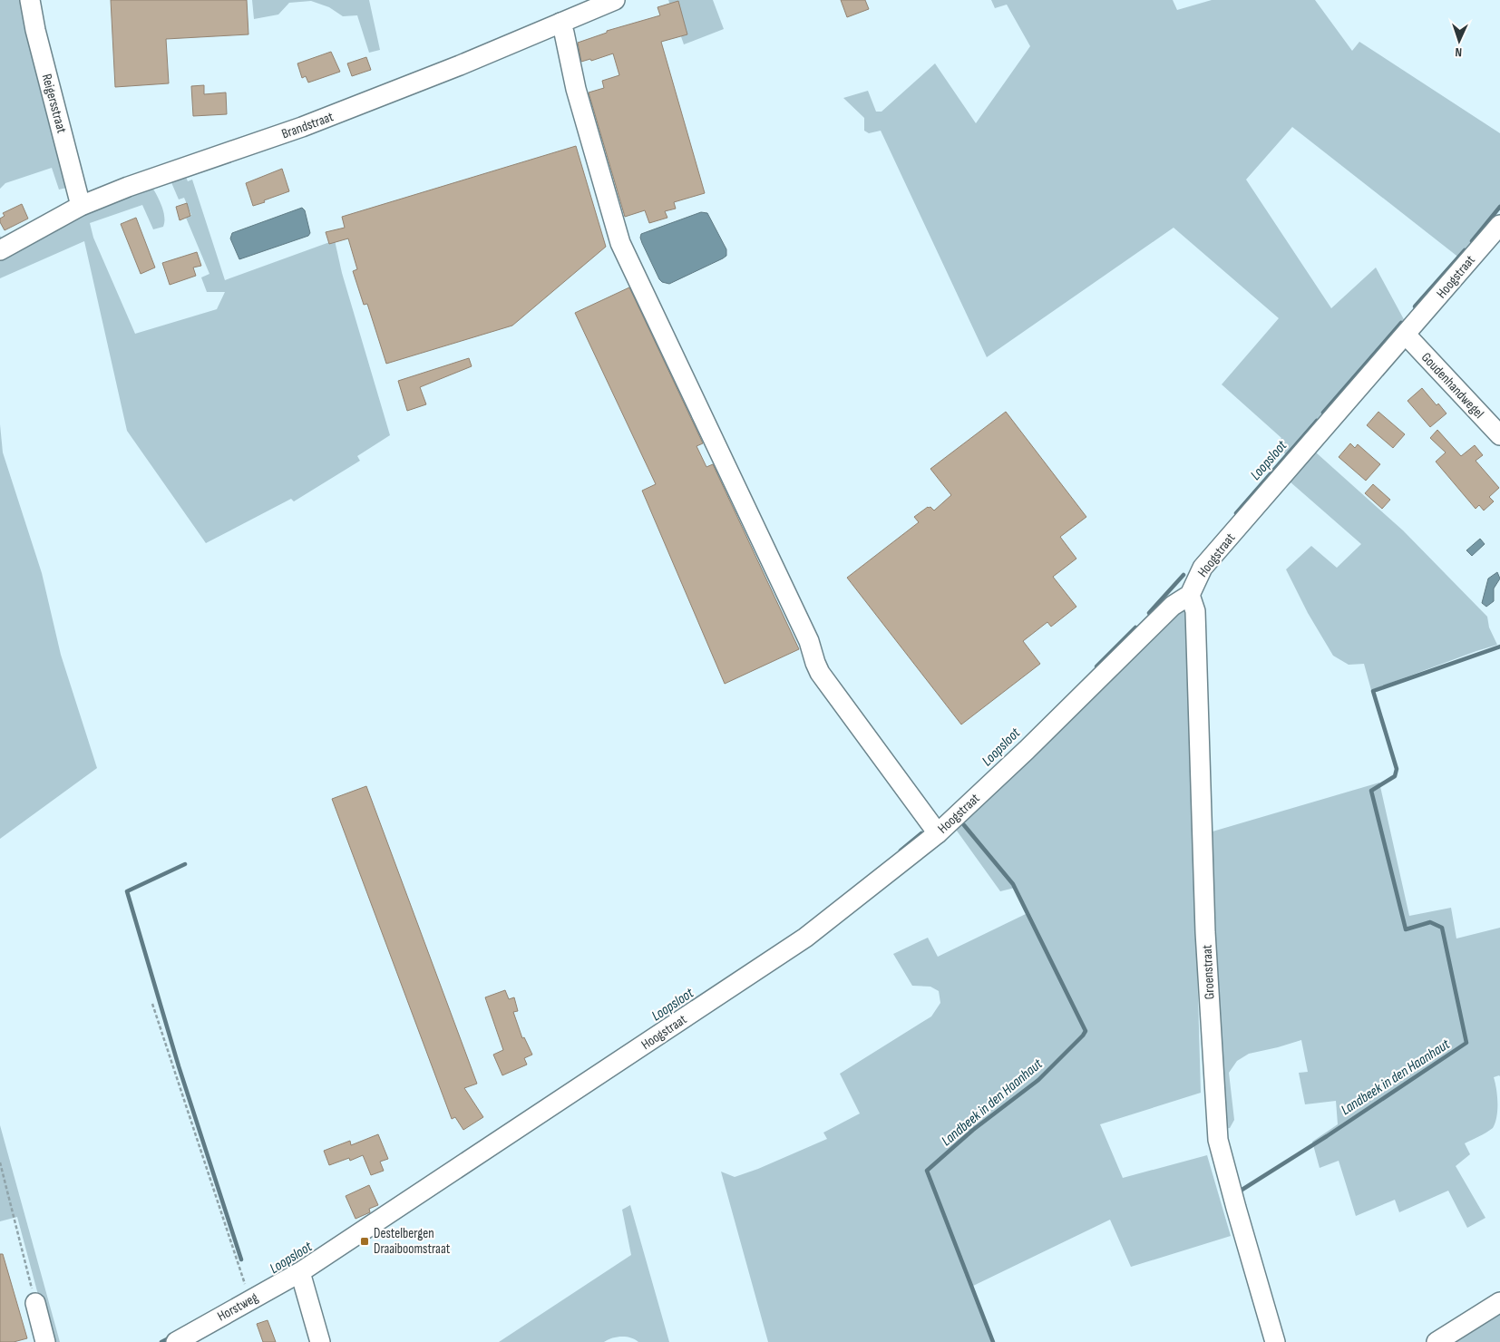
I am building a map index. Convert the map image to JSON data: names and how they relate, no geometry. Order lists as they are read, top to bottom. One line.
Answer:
{"streets":{"street":["Reigersstraat","Brandstraat","Hoogstraat","Goudenhandwegel","Groenstraat","Horstweg"]},"crossings":[["Reigersstraat","Brandstraat"],["Hoogstraat","Goudenhandwegel"],["Hoogstraat","Groenstraat"],["Hoogstraat","Horstweg"]],"water":["Loopsloot","Landbeek in den Haanhaut"],"places":{"transit":["Destelbergen Draaiboomstraat"]},"north":"bottom"}
